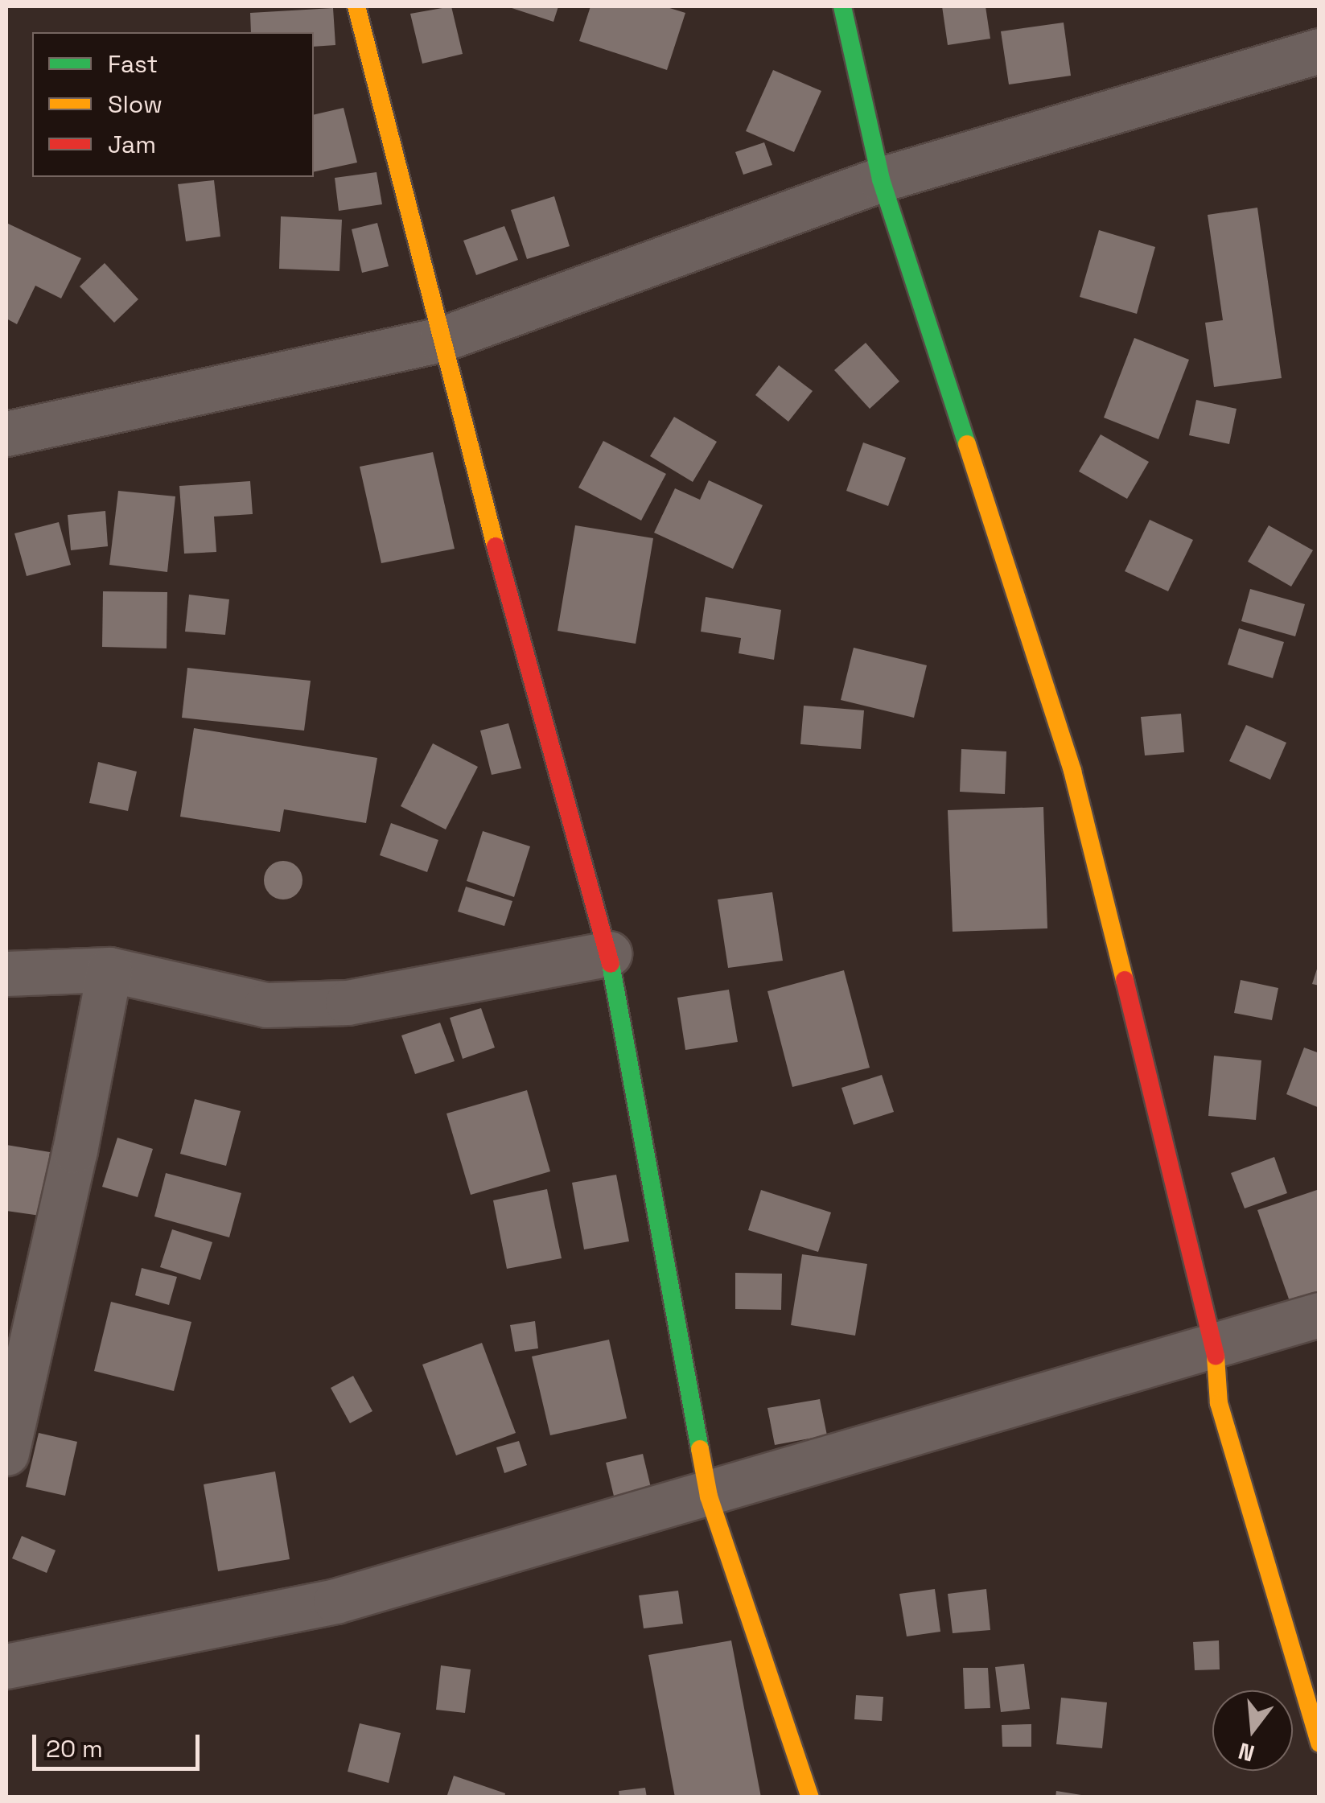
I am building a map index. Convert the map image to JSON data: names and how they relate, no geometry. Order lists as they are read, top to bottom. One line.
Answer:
{"legend":["Fast","Slow","Jam"],"scale_bar":"20 m","north":"bottom"}
